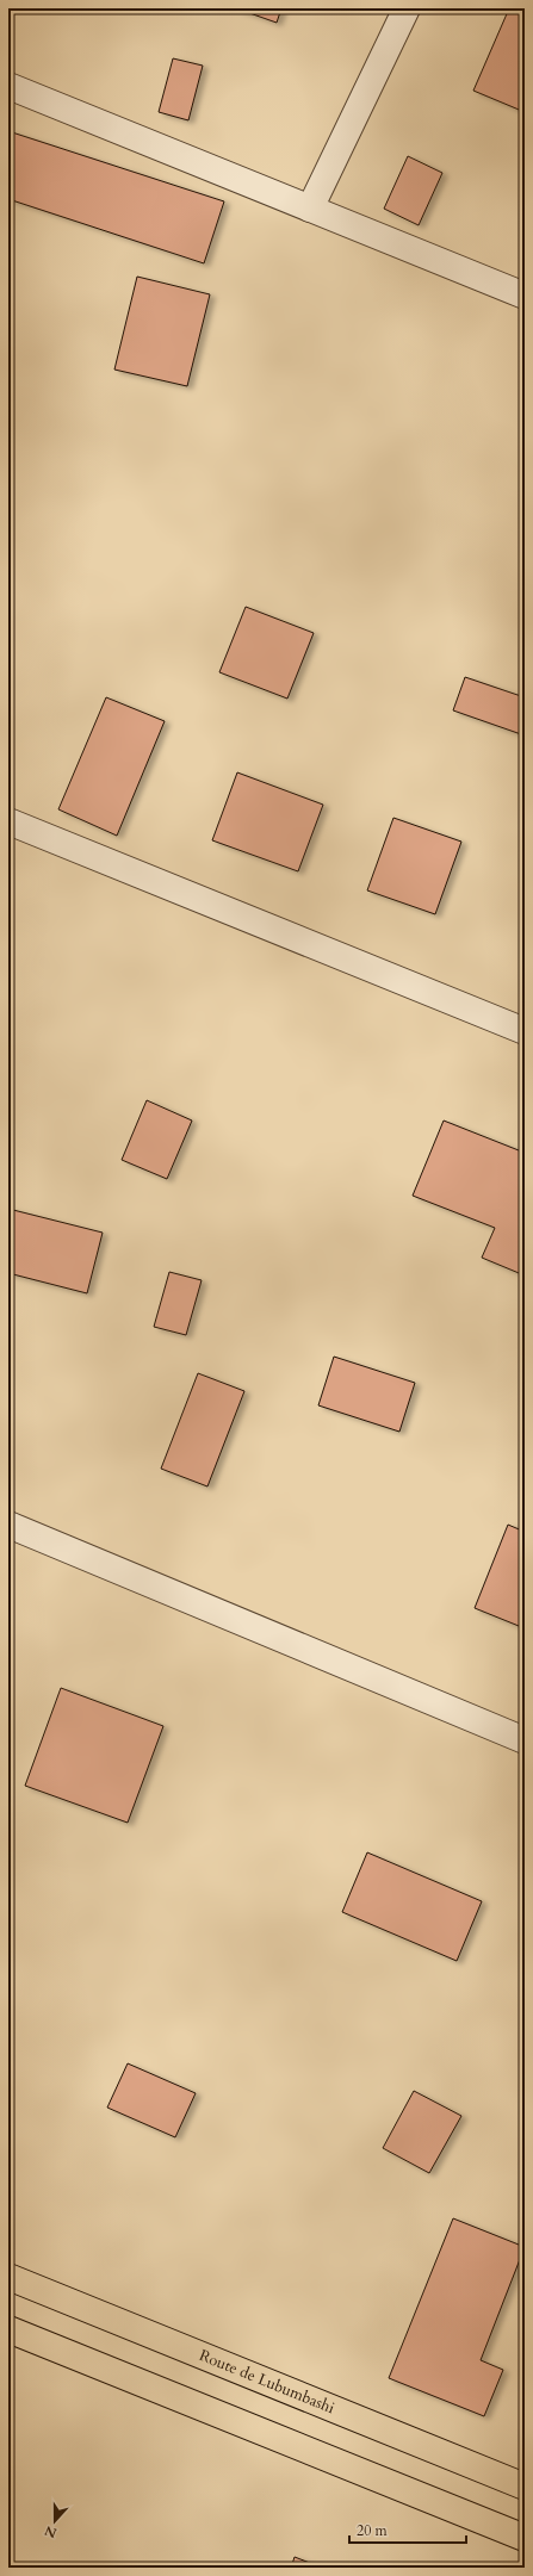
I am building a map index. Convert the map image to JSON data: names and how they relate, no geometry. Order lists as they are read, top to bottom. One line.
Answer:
{"streets":{"highway":["Route de Lubumbashi"]},"scale_bar":"20 m","north":"bottom"}
